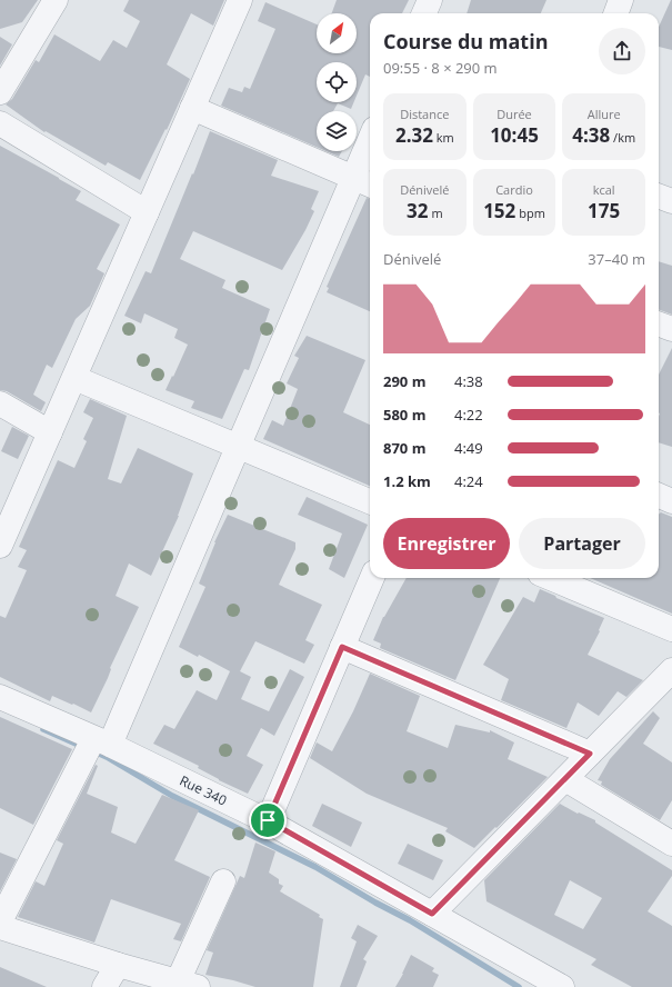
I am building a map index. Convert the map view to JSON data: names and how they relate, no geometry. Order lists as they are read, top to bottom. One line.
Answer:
{"streets":{"street":["Rue 340"]},"north":"top right","page":{"heading":["Course du matin","09:55 · 8 × 290 m"],"stats":[["Distance","2.32 km"],["Durée","10:45"],["Allure","4:38 /km"],["Dénivelé","32 m"],["Cardio","152 bpm"],["kcal","175"]],"chart":["Dénivelé","37–40 m"],"list":[{"name":"290 m","note":"4:38"},{"name":"580 m","note":"4:22"},{"name":"870 m","note":"4:49"},{"name":"1.2 km","note":"4:24"}],"buttons":["Enregistrer","Partager"]}}
